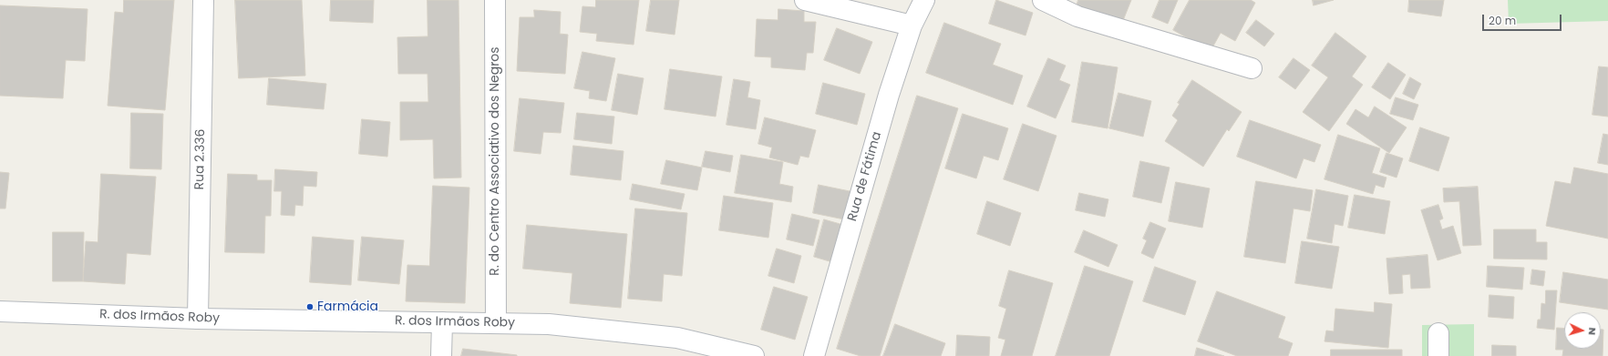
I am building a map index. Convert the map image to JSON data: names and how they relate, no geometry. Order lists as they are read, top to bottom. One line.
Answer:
{"streets":{"street":["Rua 2.336","R. do Centro Associativo dos Negros","Rua de Fátima","R. dos Irmãos Roby"]},"crossings":[["Rua 2.336","R. dos Irmãos Roby"],["R. do Centro Associativo dos Negros","R. dos Irmãos Roby"]],"places":["Farmácia"],"scale_bar":"20 m","north":"right"}
